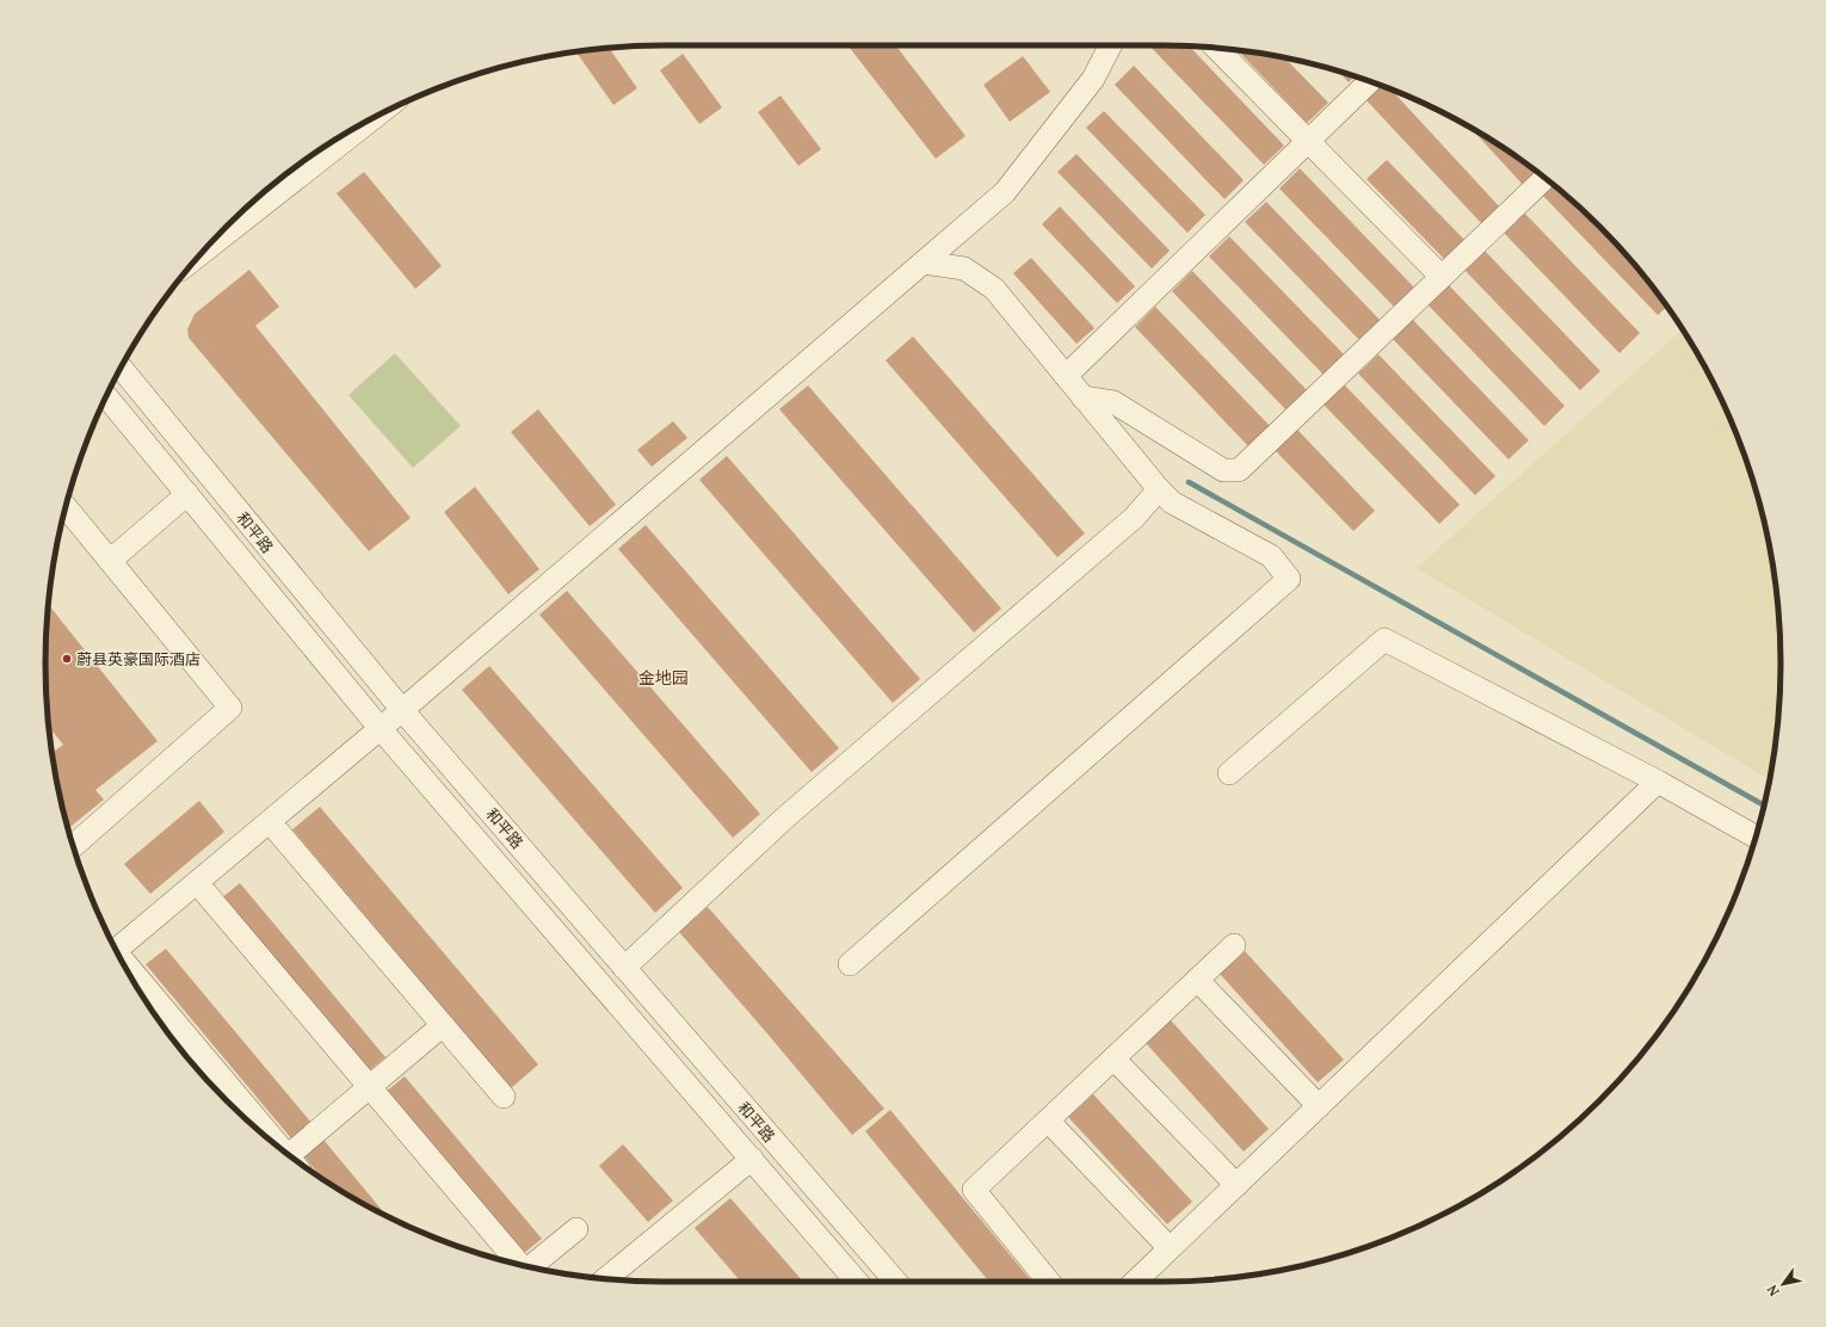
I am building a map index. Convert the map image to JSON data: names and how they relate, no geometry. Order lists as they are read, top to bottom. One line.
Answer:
{"streets":{"street":["和平路"]},"districts":["金地园"],"places":["蔚县英豪国际酒店"],"north":"bottom left"}
